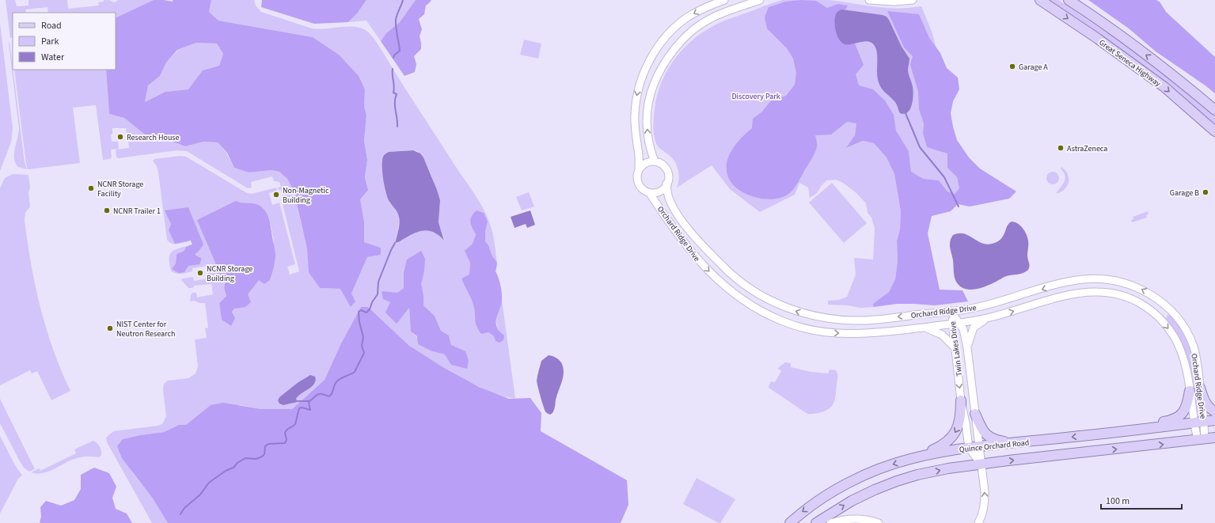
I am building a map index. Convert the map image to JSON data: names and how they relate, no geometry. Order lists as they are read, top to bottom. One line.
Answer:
{"streets":{"main road":["Great Seneca Highway","Quince Orchard Road"],"street":["Orchard Ridge Drive","Twin Lakes Drive"]},"crossings":[["Orchard Ridge Drive","Twin Lakes Drive"],["Orchard Ridge Drive","Quince Orchard Road"],["Twin Lakes Drive","Quince Orchard Road"]],"parks":["Discovery Park"],"places":["Garage A","Research House","AstraZeneca","NCNR Storage Facility","Garage B","Non-Magnetic Building","NCNR Trailer 1","NCNR Storage Building","NIST Center for Neutron Research"],"legend":["Road","Park","Water"],"scale_bar":"100 m"}
